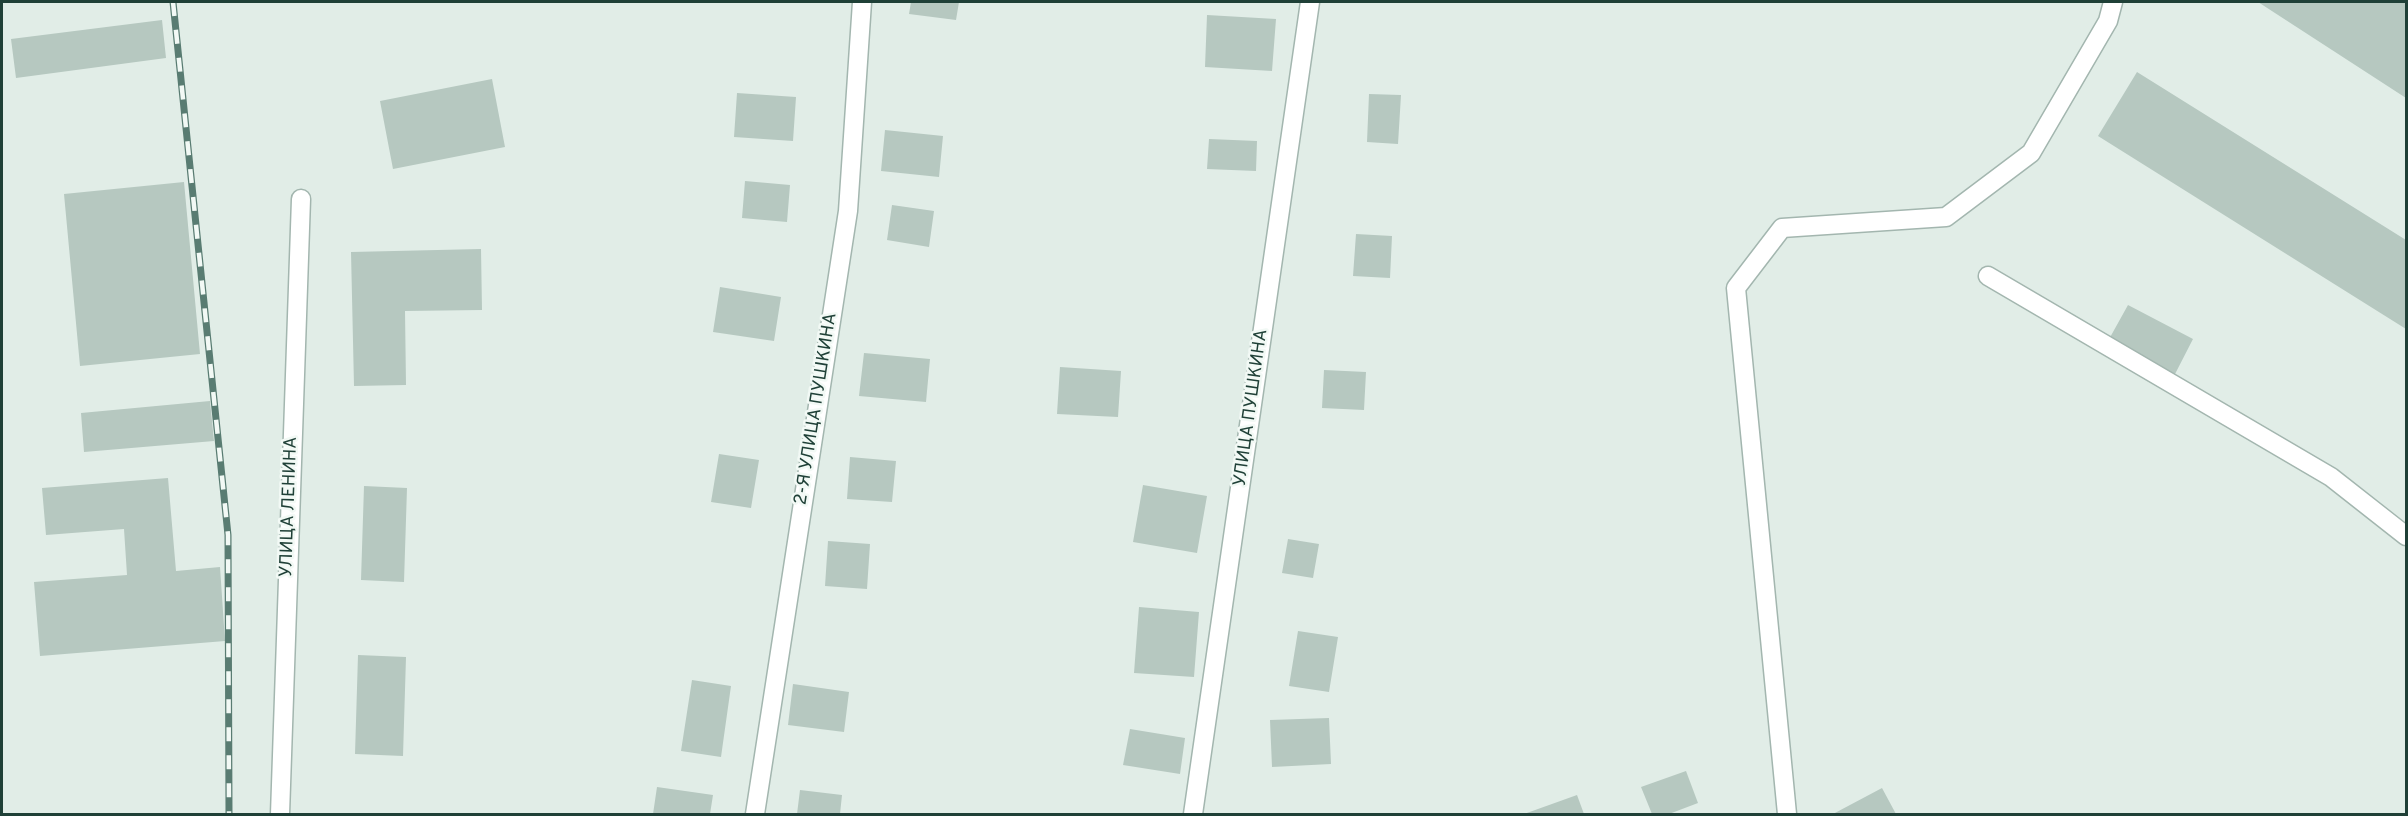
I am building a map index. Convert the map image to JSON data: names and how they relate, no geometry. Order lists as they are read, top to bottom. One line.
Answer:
{"streets":{"street":["УЛИЦА ПУШКИНА","2-Я УЛИЦА ПУШКИНА","УЛИЦА ЛЕНИНА"]}}
